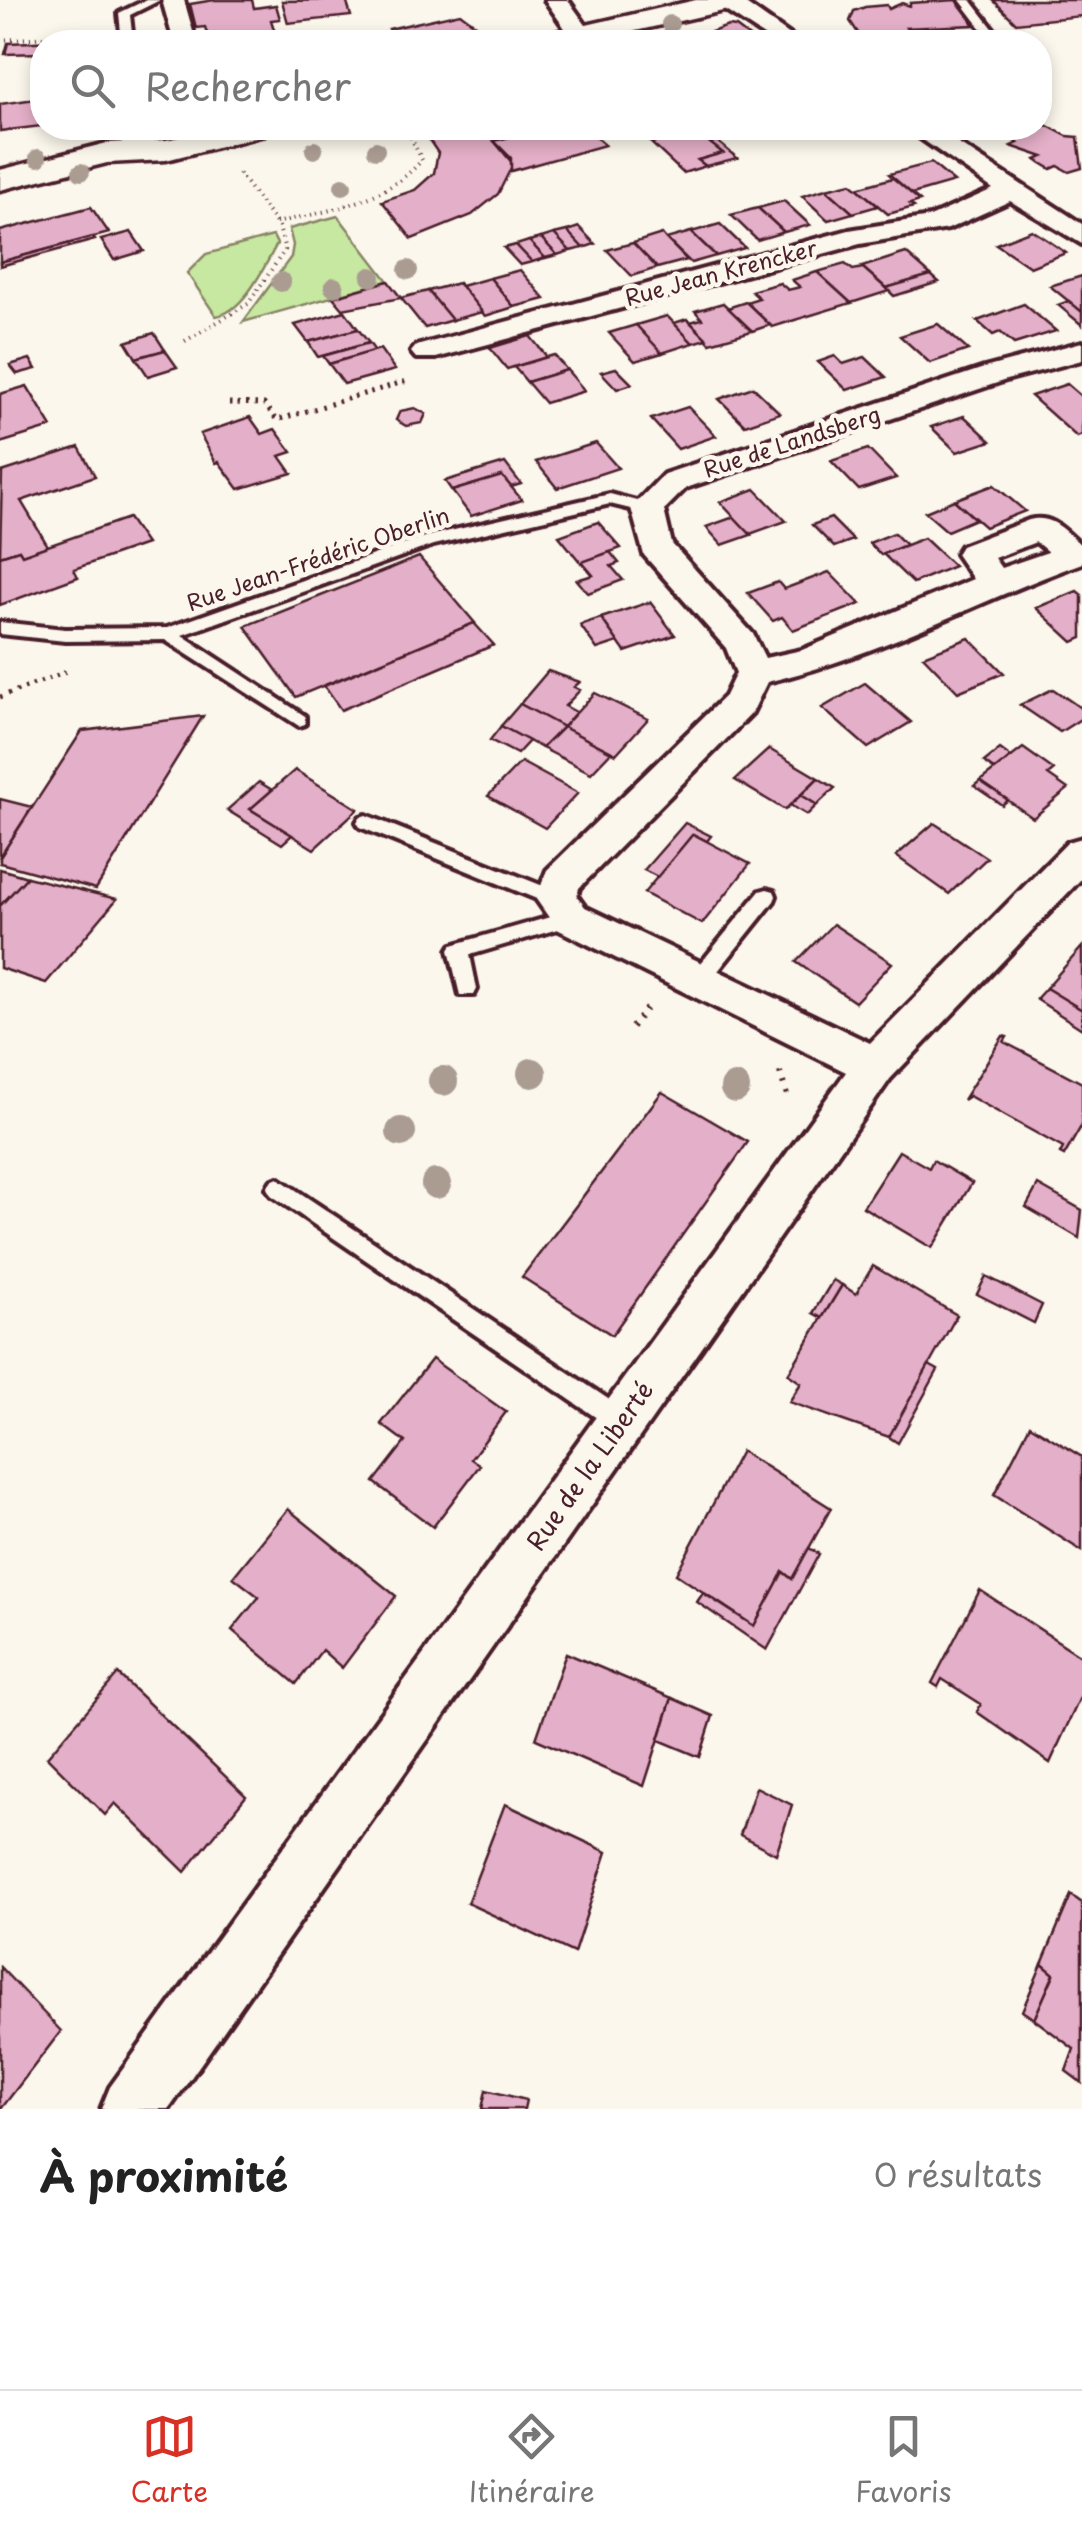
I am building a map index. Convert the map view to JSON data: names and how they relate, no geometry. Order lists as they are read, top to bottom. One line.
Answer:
{"streets":{"street":["Rue Jean Krencker","Rue de Landsberg","Rue de la Liberté"],"lane":["Rue Jean-Frédéric Oberlin"]},"crossings":[["Rue de Landsberg","Rue Jean-Frédéric Oberlin"]],"page":{"search":"Rechercher","heading":["À proximité","0 résultats"],"nav":["Carte","Itinéraire","Favoris"]}}
